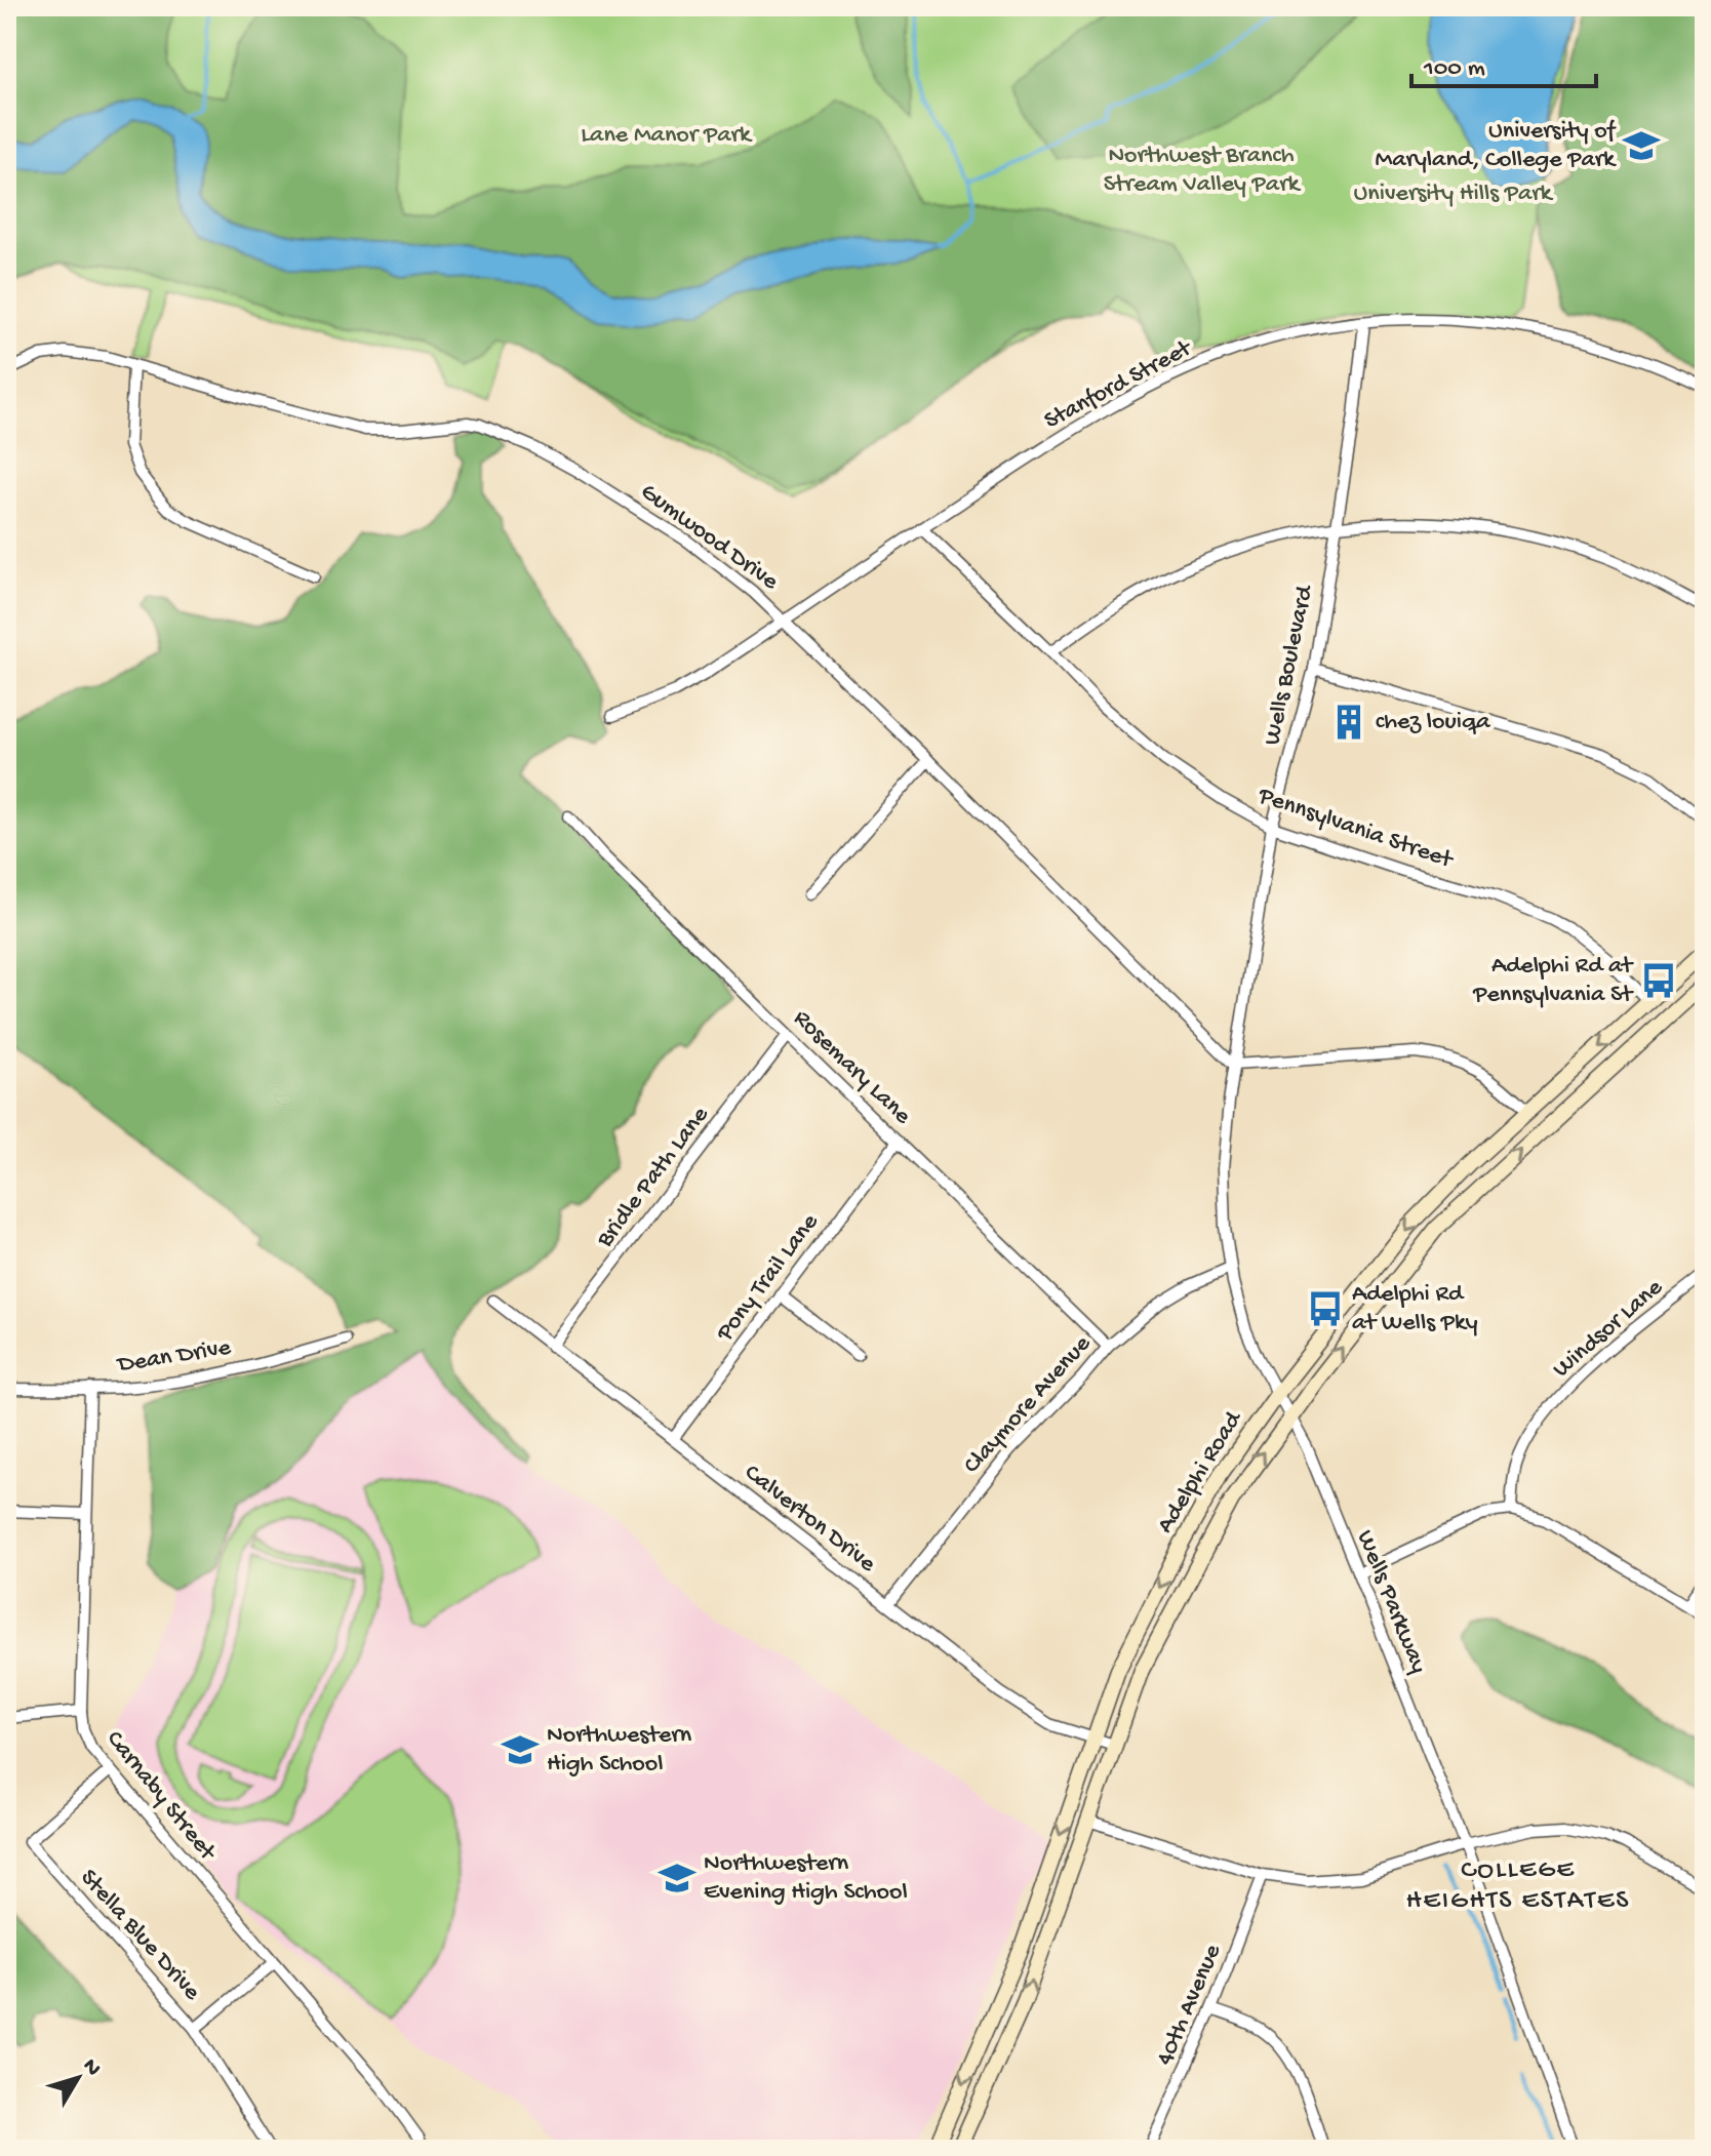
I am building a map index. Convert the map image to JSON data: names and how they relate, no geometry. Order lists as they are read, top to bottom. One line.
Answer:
{"streets":{"main road":["Adelphi Road"],"street":["Stanford Street","Gumwood Drive","Wells Boulevard","Pennsylvania Street","Rosemary Lane","Bridle Path Lane","Pony Trail Lane","Windsor Lane","Dean Drive","Claymore Avenue","Calverton Drive","Wells Parkway","Carnaby Street","Stella Blue Drive","40th Avenue"]},"crossings":[["Stanford Street","Gumwood Drive"],["Stanford Street","Wells Boulevard"],["Stanford Street","Pennsylvania Street"],["Gumwood Drive","Wells Boulevard"],["Gumwood Drive","Wells Parkway"],["Wells Boulevard","Pennsylvania Street"],["Wells Boulevard","Wells Parkway"],["Pennsylvania Street","Adelphi Road"],["Rosemary Lane","Bridle Path Lane"],["Rosemary Lane","Pony Trail Lane"],["Rosemary Lane","Claymore Avenue"],["Bridle Path Lane","Calverton Drive"],["Pony Trail Lane","Calverton Drive"],["Dean Drive","Carnaby Street"],["Claymore Avenue","Calverton Drive"],["Claymore Avenue","Wells Parkway"],["Adelphi Road","Calverton Drive"],["Adelphi Road","Wells Parkway"],["Carnaby Street","Stella Blue Drive"]],"districts":["COLLEGE HEIGHTS ESTATES"],"parks":["Lane Manor Park","Northwest Branch Stream Valley Park","University Hills Park"],"places":{"school or university":["University of Maryland, College Park","Northwestern High School","Northwestern Evening High School"],"building":["chez louiqa"],"bus stop":["Adelphi Rd at Pennsylvania St","Adelphi Rd at Wells Pky"]},"scale_bar":"100 m","north":"top right"}
